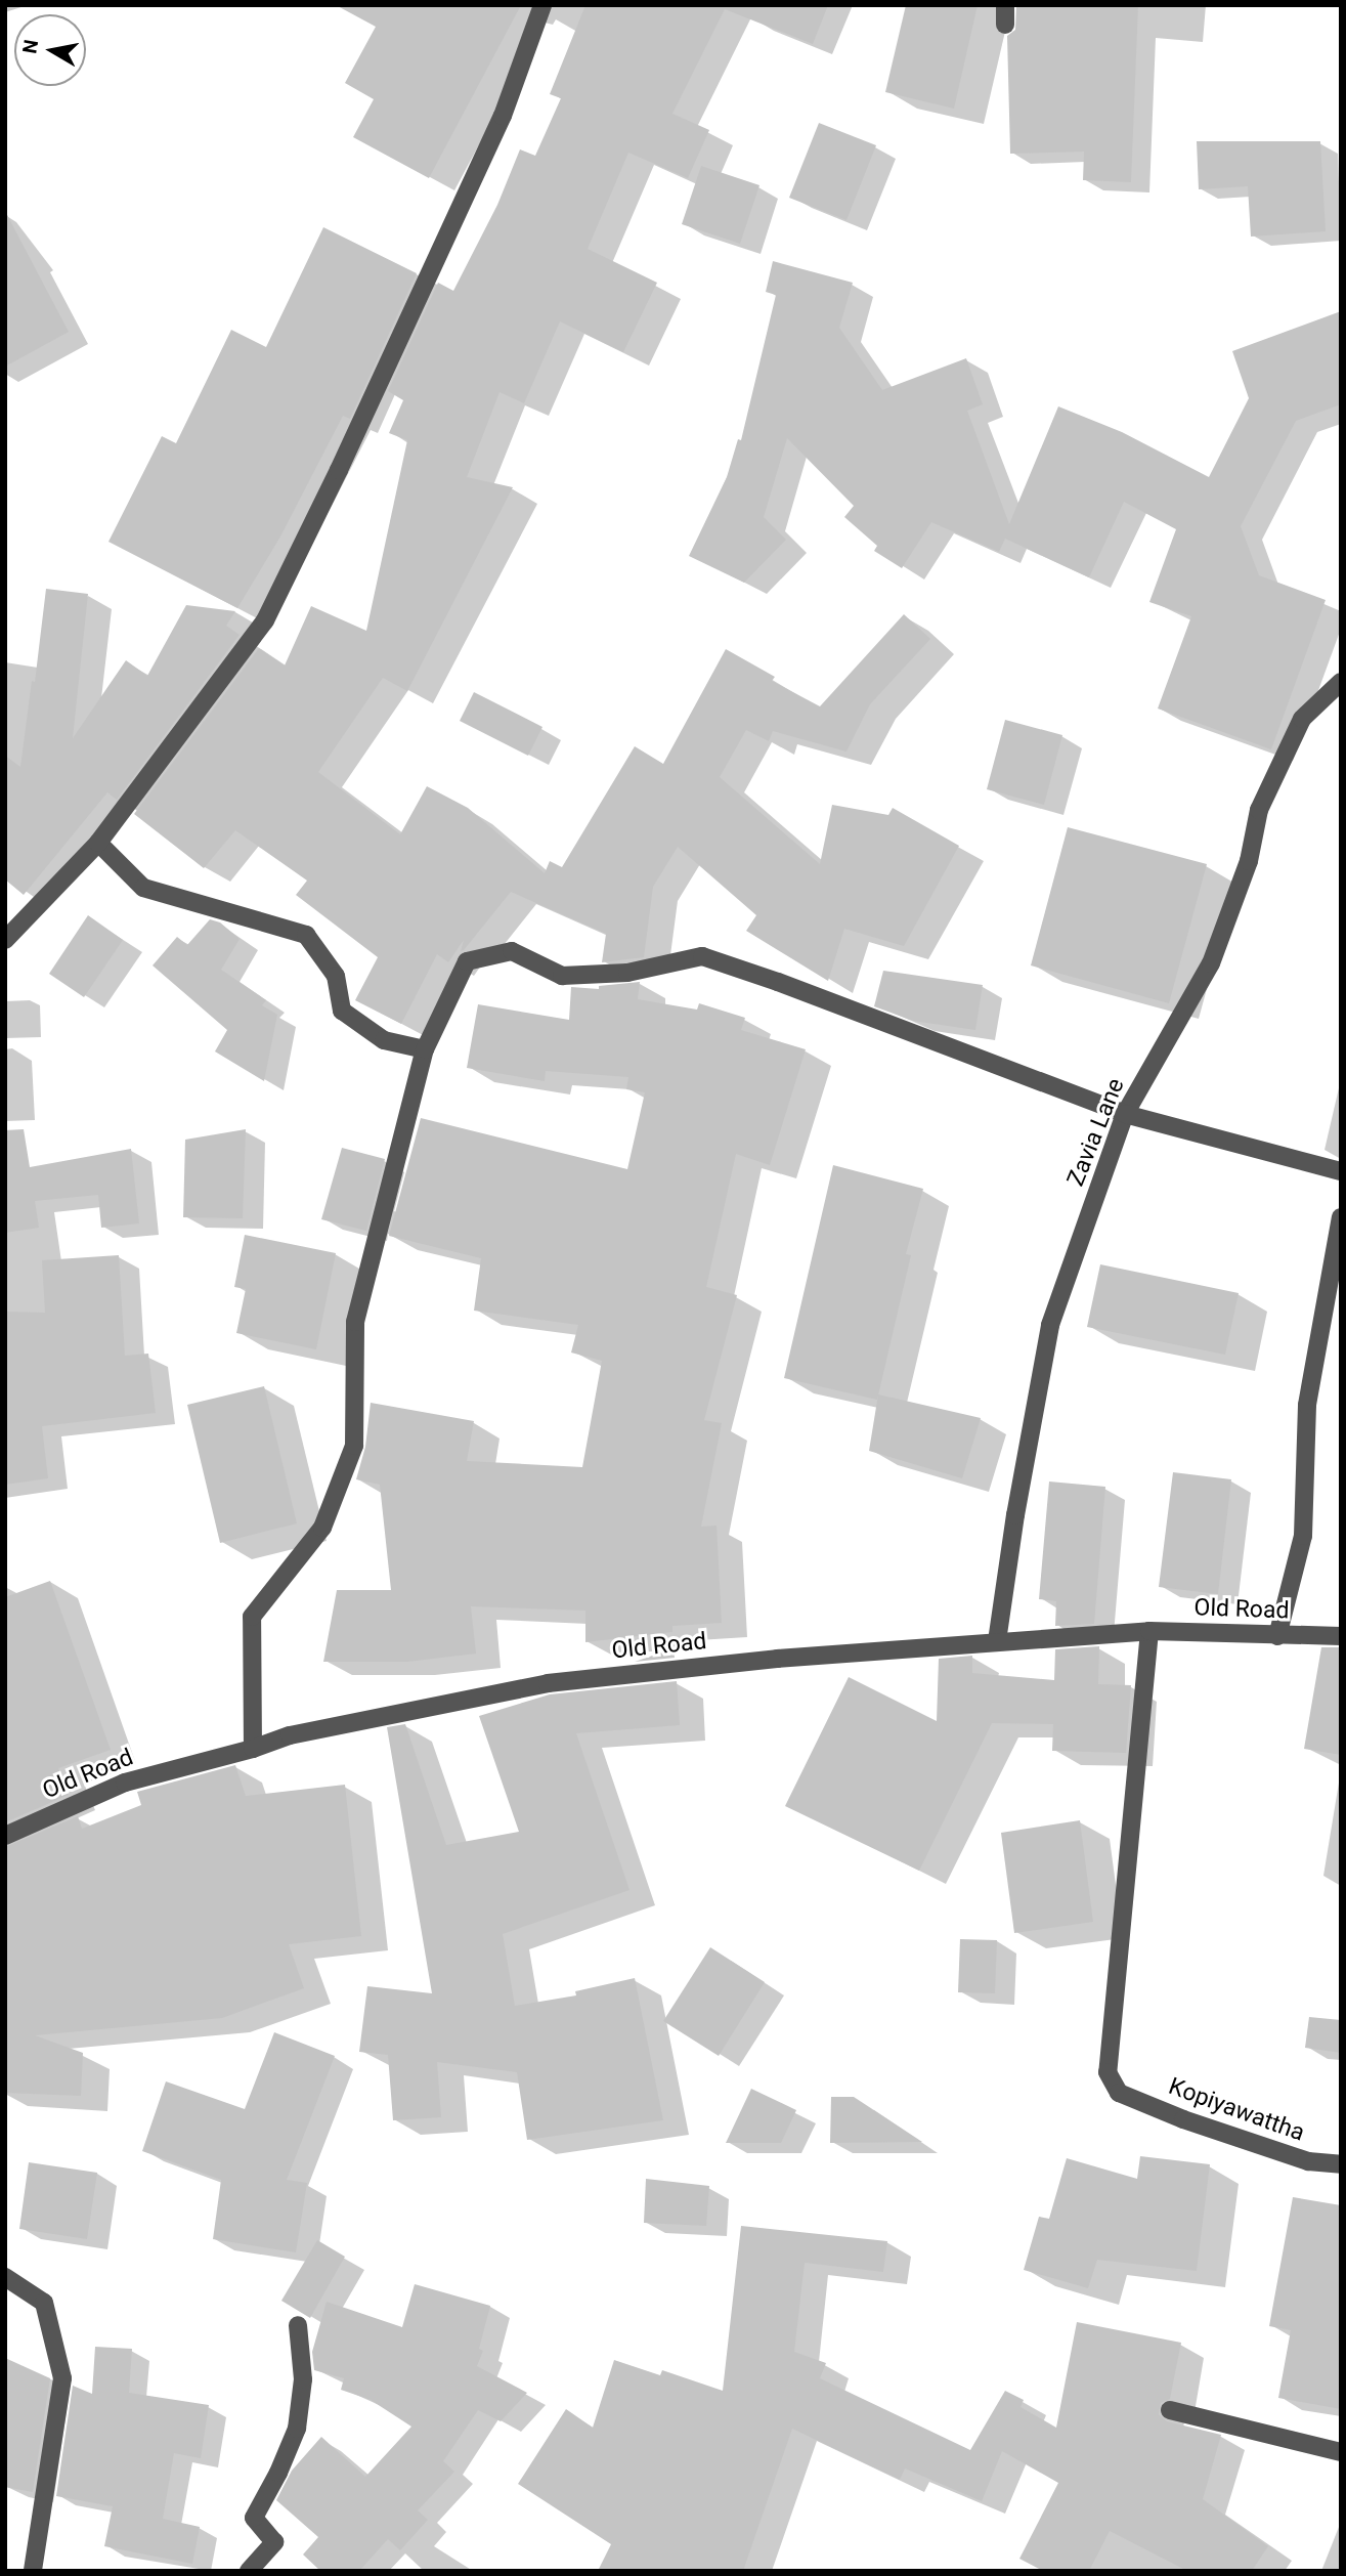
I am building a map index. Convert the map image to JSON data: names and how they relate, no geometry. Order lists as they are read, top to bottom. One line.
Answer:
{"streets":{"street":["Zavia Lane","Old Road","Kopiyawattha"]},"crossings":[["Zavia Lane","Old Road"],["Old Road","Kopiyawattha"]],"north":"left"}
